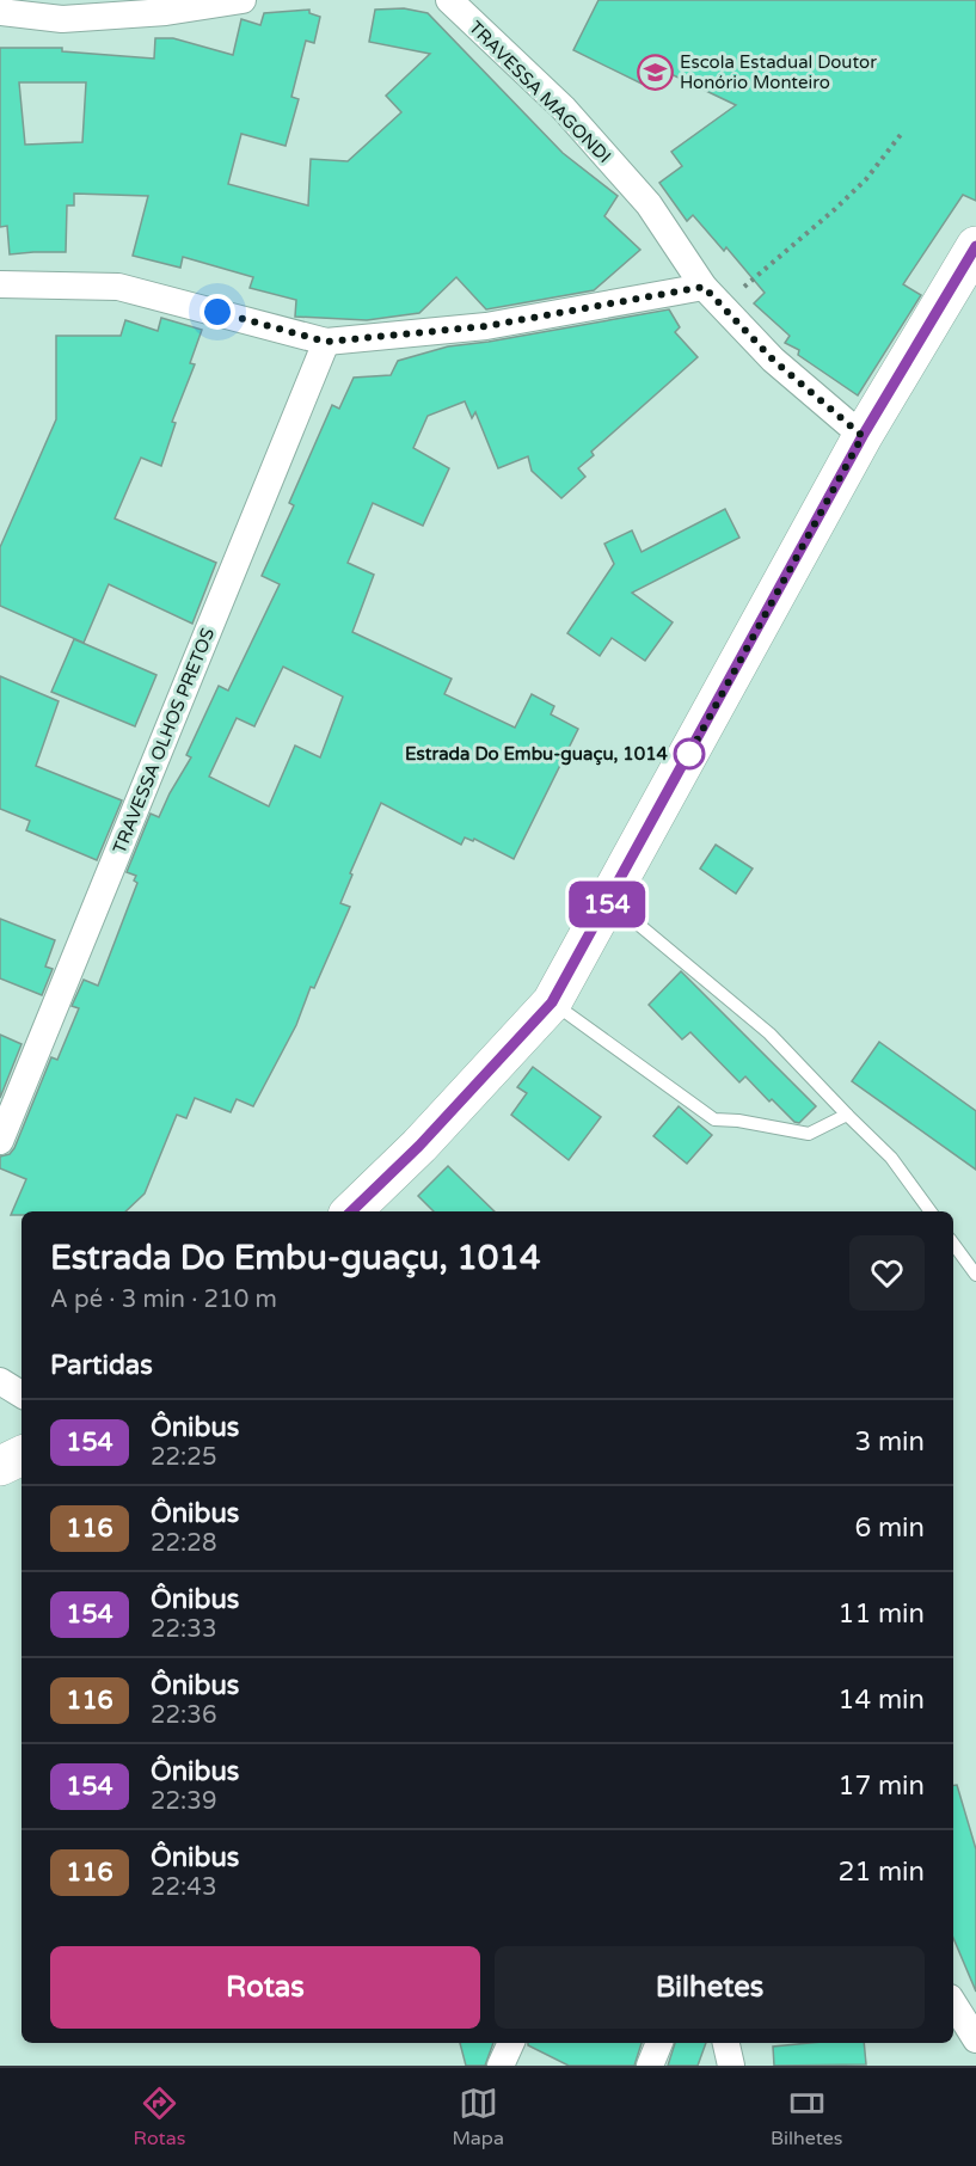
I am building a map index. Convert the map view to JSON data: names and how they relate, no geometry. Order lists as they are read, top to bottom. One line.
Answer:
{"streets":{"street":["TRAVESSA MAGONDI","TRAVESSA OLHOS PRETOS"]},"places":{"school or university":["Escola Estadual Doutor Honório Monteiro"],"other":["Estrada Do Embu-guaçu, 1014"]},"lines":["bus line 154"],"page":{"on_map":"154","heading":[["Estrada Do Embu-guaçu, 1014","A pé · 3 min · 210 m"],"Partidas"],"list":[{"mark":"154","name":"Ônibus","note":"22:25","value":"3 min"},{"mark":"116","name":"Ônibus","note":"22:28","value":"6 min"},{"mark":"154","name":"Ônibus","note":"22:33","value":"11 min"},{"mark":"116","name":"Ônibus","note":"22:36","value":"14 min"},{"mark":"154","name":"Ônibus","note":"22:39","value":"17 min"},{"mark":"116","name":"Ônibus","note":"22:43","value":"21 min"}],"buttons":["Rotas","Bilhetes"],"tabs":["Rotas","Mapa","Bilhetes"]}}
